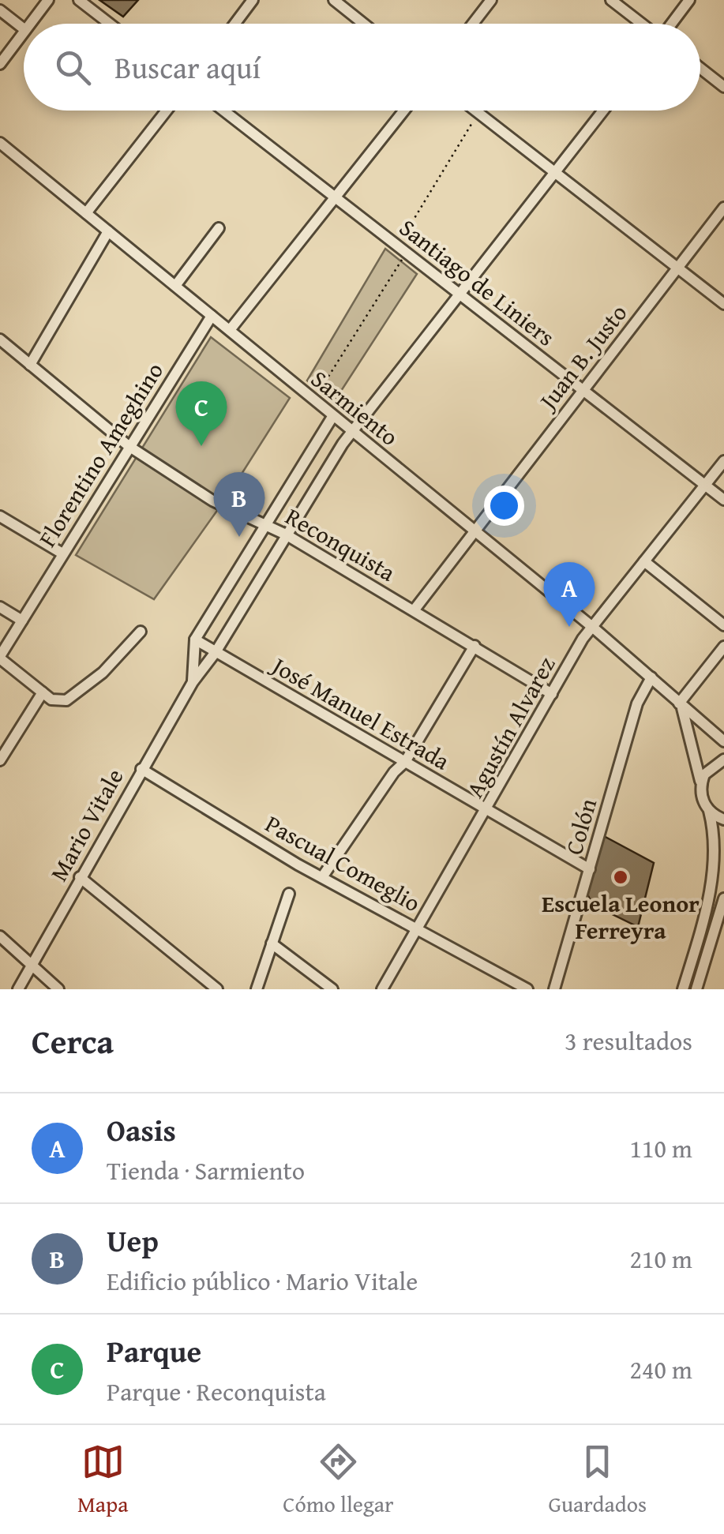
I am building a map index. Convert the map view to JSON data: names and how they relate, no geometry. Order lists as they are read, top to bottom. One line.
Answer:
{"streets":{"street":["Santiago de Liniers","Juan B. Justo","Sarmiento","Florentino Ameghino","Reconquista","José Manuel Estrada","Agustín Alvarez","Mario Vitale","Colón","Pascual Comeglio"]},"crossings":[["Santiago de Liniers","Juan B. Justo"],["Santiago de Liniers","Agustín Alvarez"],["Santiago de Liniers","Mario Vitale"],["Juan B. Justo","Sarmiento"],["Juan B. Justo","Reconquista"],["Sarmiento","Florentino Ameghino"],["Sarmiento","Agustín Alvarez"],["Sarmiento","Mario Vitale"],["Sarmiento","Colón"],["Florentino Ameghino","Reconquista"],["Reconquista","Agustín Alvarez"],["Reconquista","Mario Vitale"],["José Manuel Estrada","Agustín Alvarez"],["José Manuel Estrada","Mario Vitale"],["José Manuel Estrada","Colón"],["Agustín Alvarez","Pascual Comeglio"],["Mario Vitale","Pascual Comeglio"]],"places":["Escuela Leonor Ferreyra"],"page":{"search":"Buscar aquí","pins":["C","B","A"],"heading":["Cerca","3 resultados"],"list":[{"mark":"A","name":"Oasis","note":"Tienda · Sarmiento","value":"110 m"},{"mark":"B","name":"Uep","note":"Edificio público · Mario Vitale","value":"210 m"},{"mark":"C","name":"Parque","note":"Parque · Reconquista","value":"240 m"}],"nav":["Mapa","Cómo llegar","Guardados"]}}
